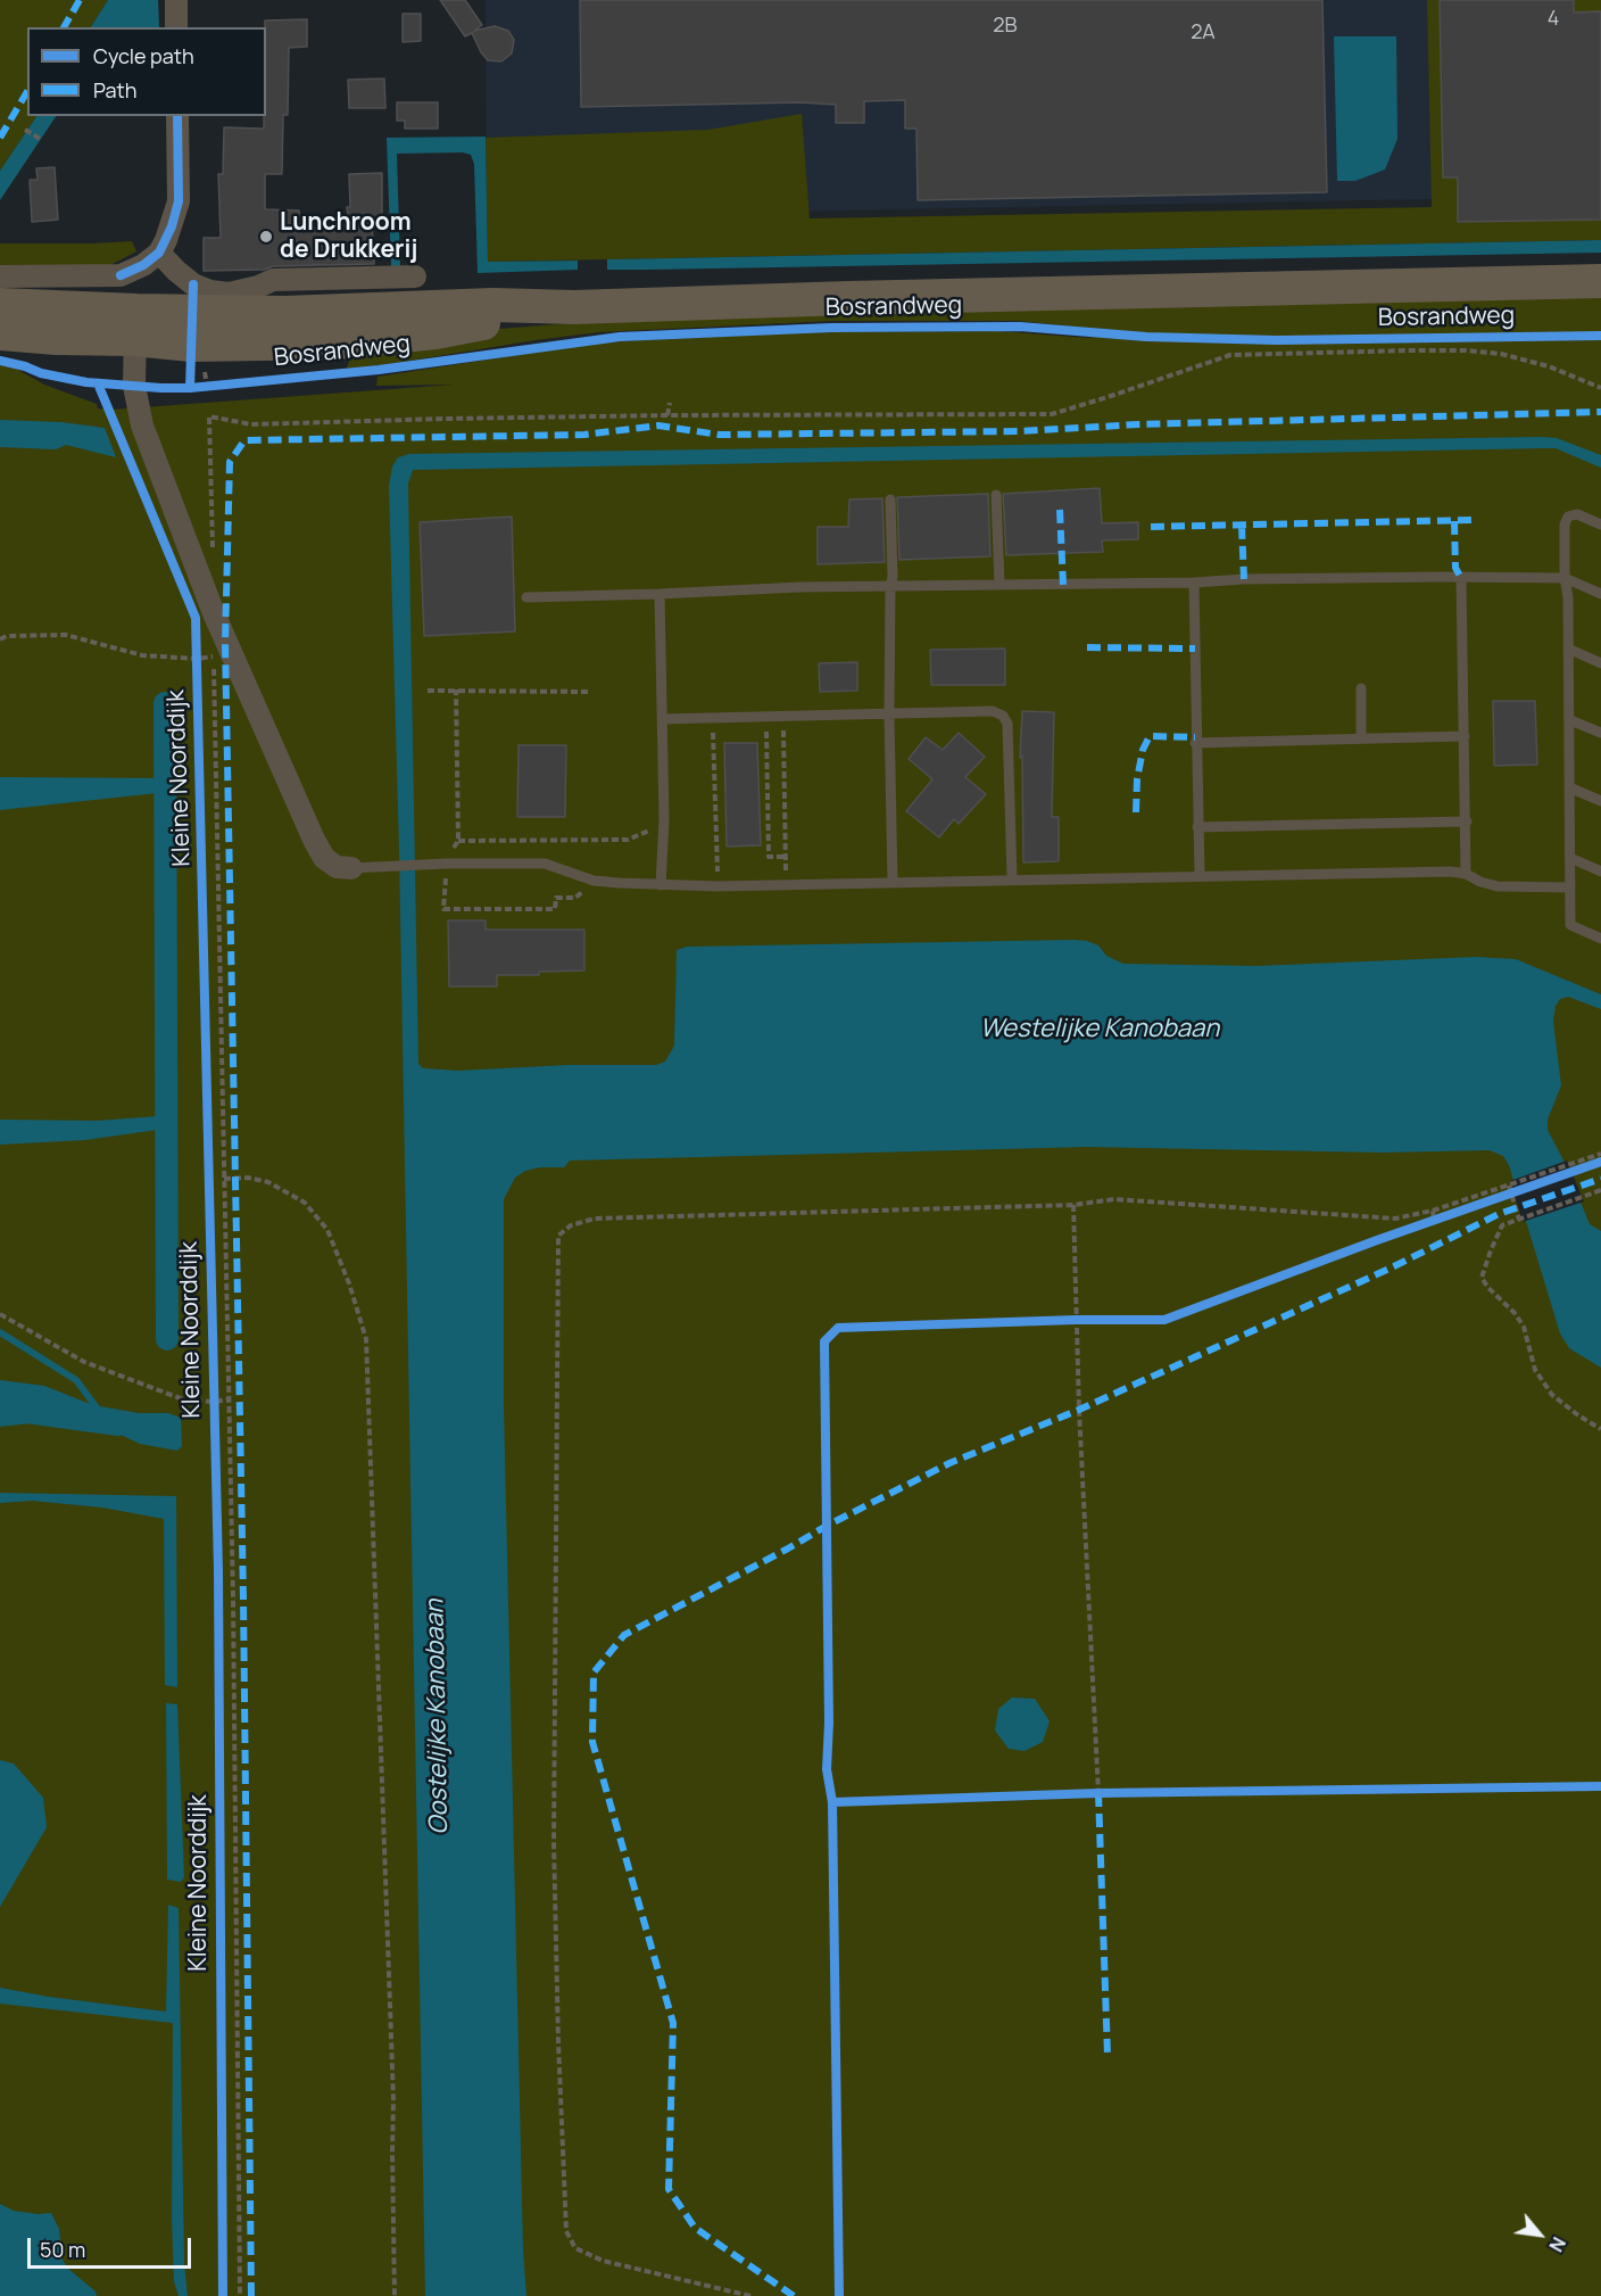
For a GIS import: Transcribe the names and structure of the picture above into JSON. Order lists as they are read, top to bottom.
{
  "streets": {
    "main road": ["Bosrandweg"],
    "cycle path": ["Kleine Noorddijk"]
  },
  "water": ["Westelijke Kanobaan", "Oostelijke Kanobaan"],
  "places": ["Lunchroom de Drukkerij"],
  "house_numbers": ["4", "2B", "2A"],
  "legend": ["Cycle path", "Path"],
  "scale_bar": "50 m",
  "north": "bottom right"
}
